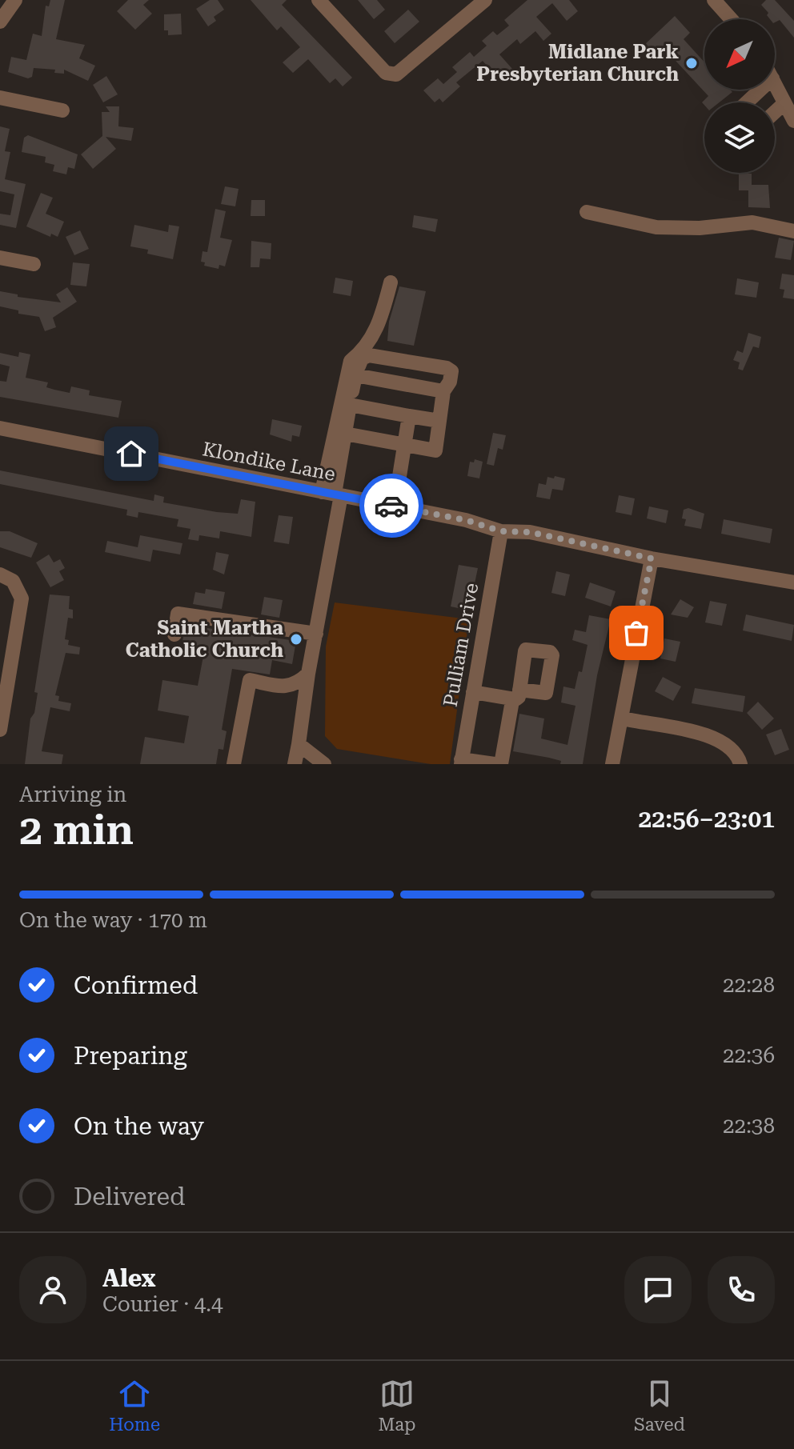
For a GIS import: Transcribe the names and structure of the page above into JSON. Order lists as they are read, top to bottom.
{
  "streets": {
    "street": ["Klondike Lane", "Pulliam Drive"]
  },
  "crossings": [
    ["Klondike Lane", "Pulliam Drive"]
  ],
  "places": ["Midlane Park Presbyterian Church", "Saint Martha Catholic Church"],
  "north": "bottom left",
  "page": {
    "heading": ["2 min", "Arriving in", "22:56–23:01"],
    "panel": ["Alex", "Courier · 4.4"],
    "bar": "On the way · 170 m",
    "list": [
      ["Confirmed", "22:28"],
      ["Preparing", "22:36"],
      ["On the way", "22:38"],
      "Delivered"
    ],
    "tabs": ["Home", "Map", "Saved"]
  }
}
